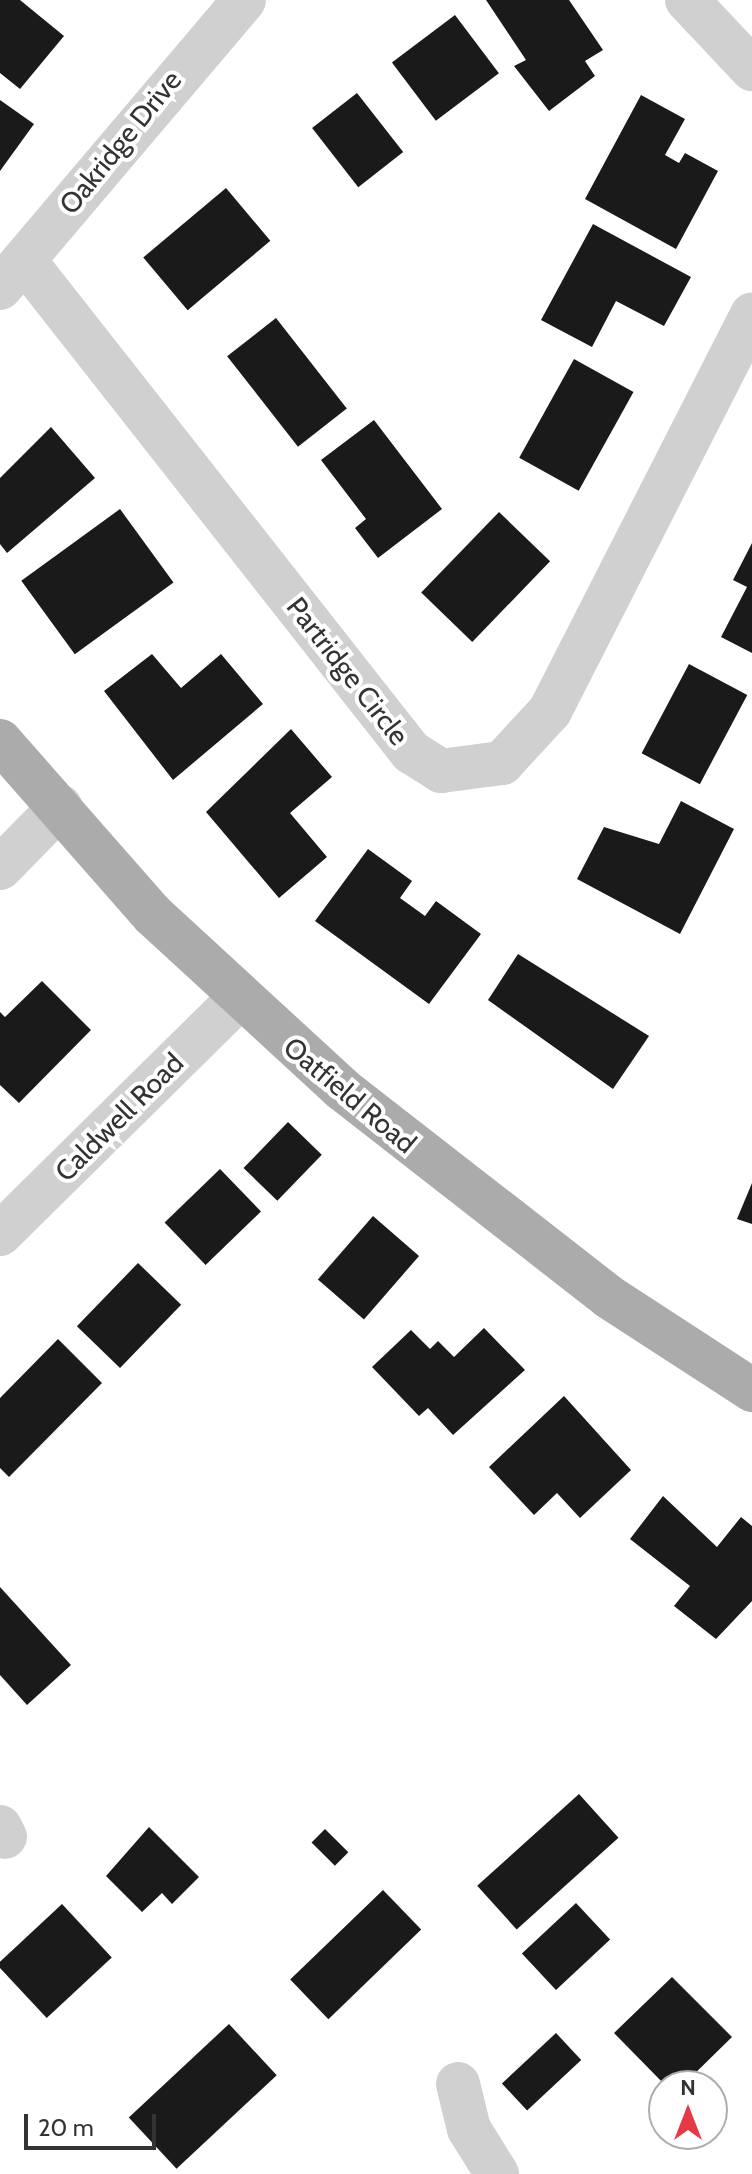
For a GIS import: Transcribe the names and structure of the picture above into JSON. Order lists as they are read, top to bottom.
{
  "streets": {
    "main road": ["Oatfield Road"],
    "street": ["Oakridge Drive", "Partridge Circle", "Caldwell Road"]
  },
  "crossings": [
    ["Oakridge Drive", "Partridge Circle"],
    ["Oatfield Road", "Caldwell Road"]
  ],
  "scale_bar": "20 m",
  "north": "top"
}
